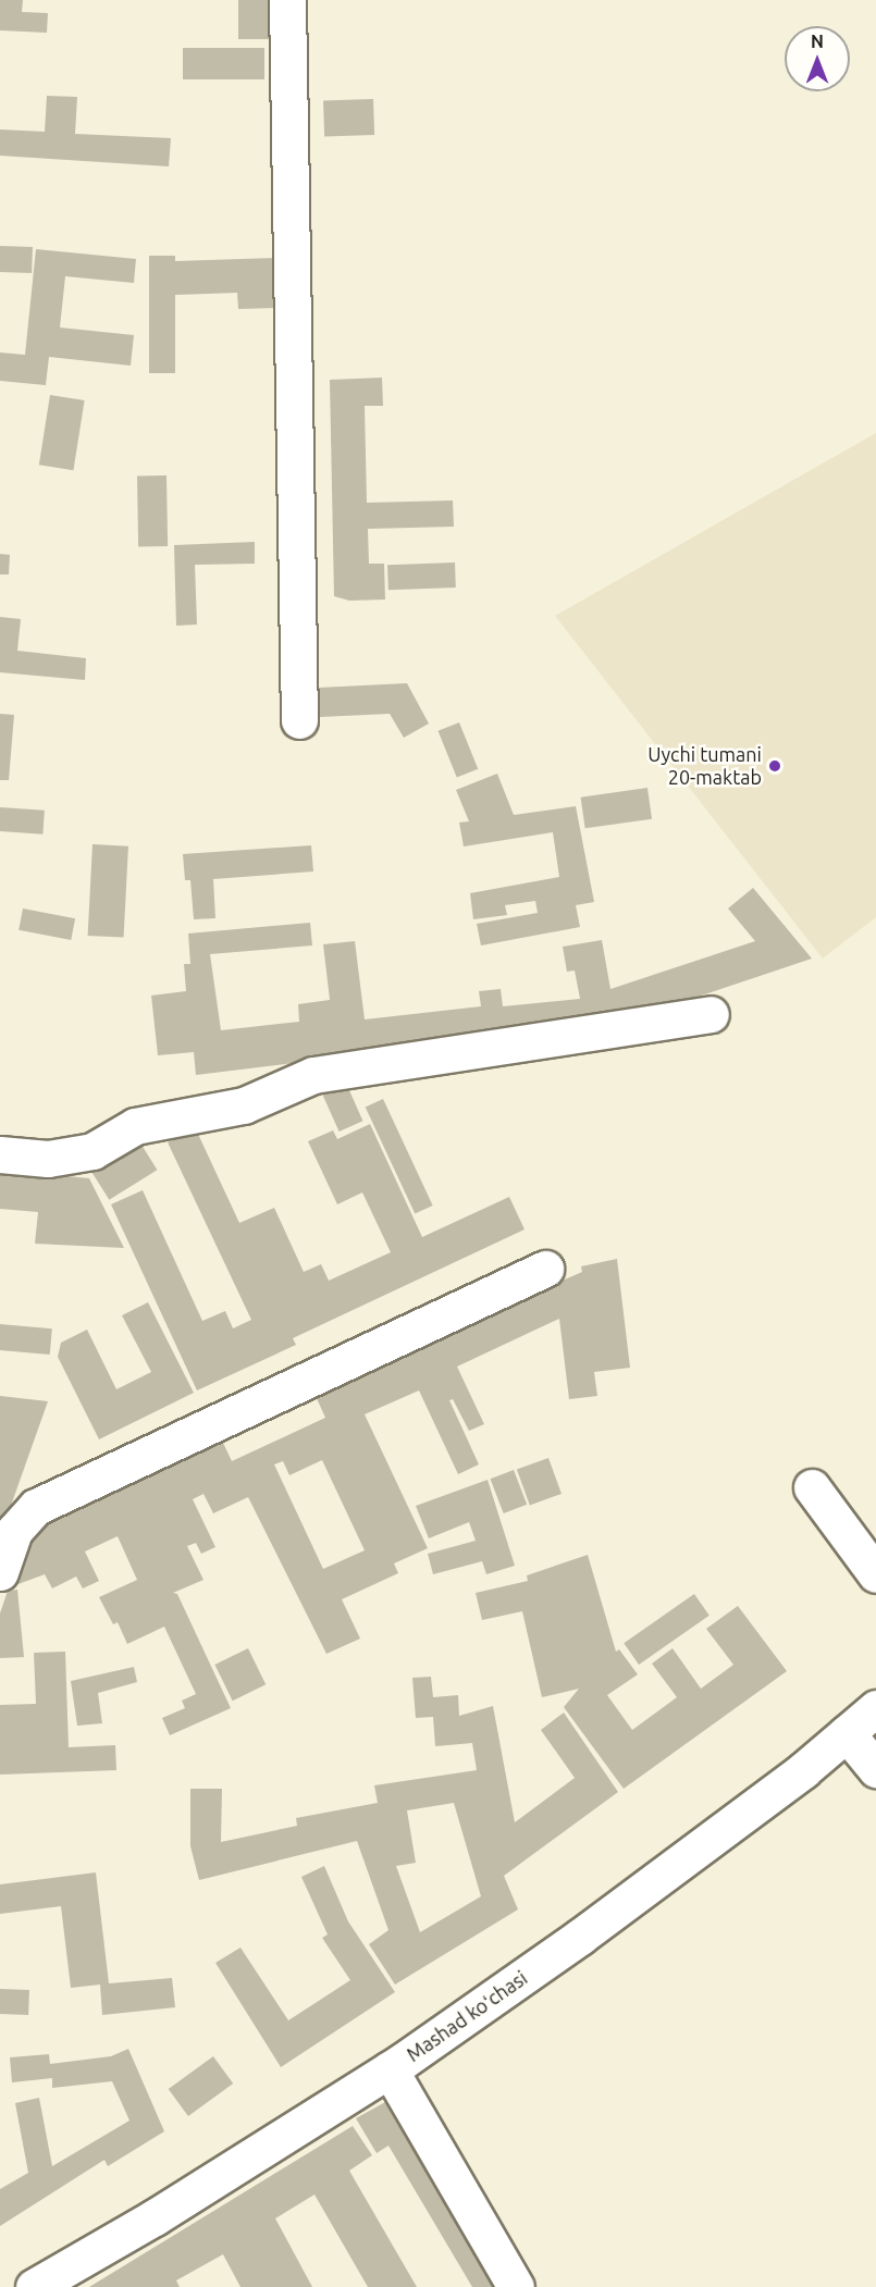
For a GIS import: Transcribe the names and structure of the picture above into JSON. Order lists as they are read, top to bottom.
{
  "streets": {
    "street": ["Mashad koʻchasi"]
  },
  "places": ["Uychi tumani 20-maktab"],
  "north": "top"
}
